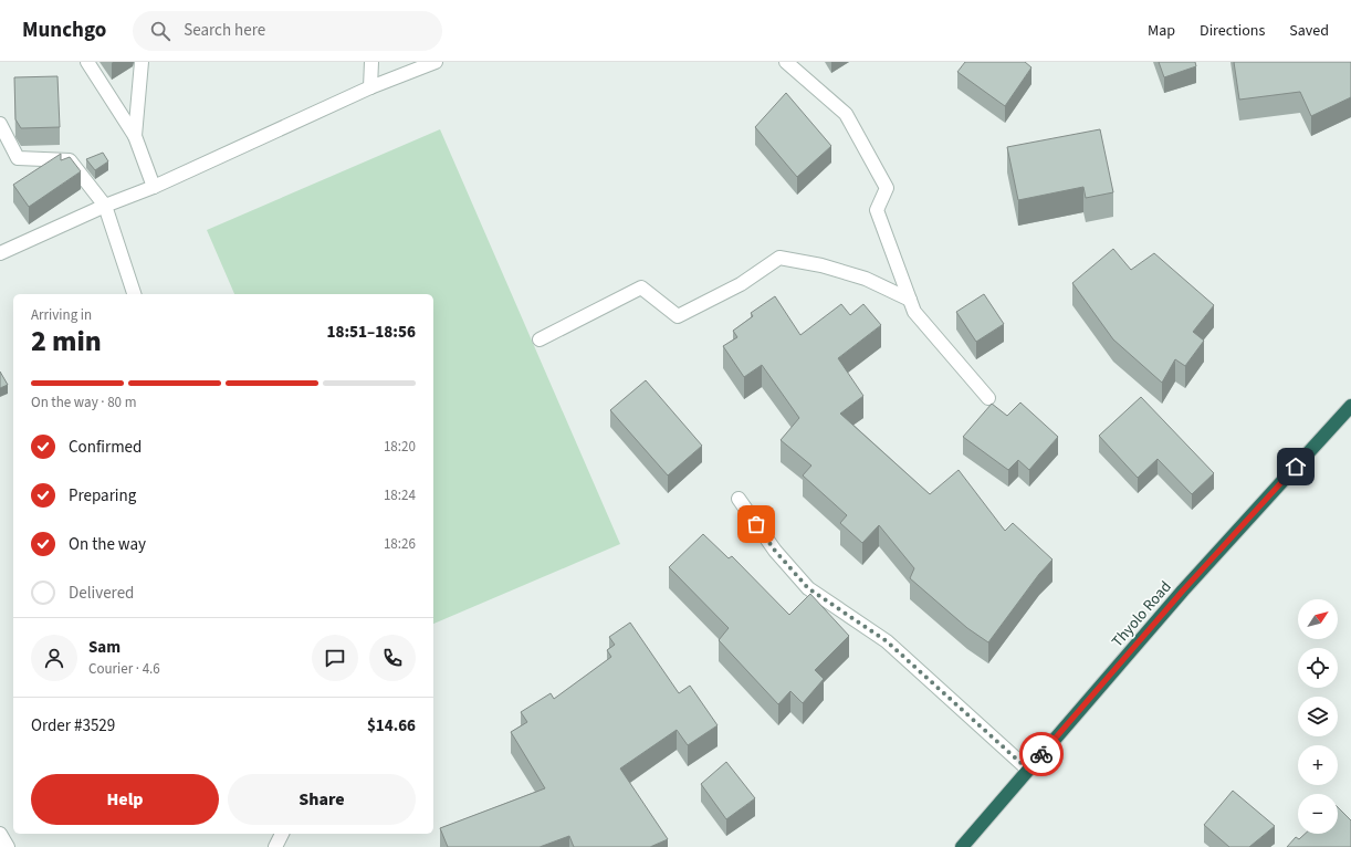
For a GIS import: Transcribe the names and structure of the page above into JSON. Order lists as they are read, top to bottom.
{
  "streets": {
    "highway": ["Thyolo Road"]
  },
  "north": "top right",
  "page": {
    "header": "Munchgo",
    "search": "Search here",
    "nav": ["Map", "Directions", "Saved"],
    "heading": ["2 min", "Arriving in", "18:51–18:56"],
    "panel": [
      "Sam",
      "Courier · 4.6",
      "Order #3529",
      "$14.66"
    ],
    "bar": "On the way · 80 m",
    "list": [
      ["Confirmed", "18:20"],
      ["Preparing", "18:24"],
      ["On the way", "18:26"],
      "Delivered"
    ],
    "map_buttons": ["+", "−"],
    "buttons": ["Help", "Share"]
  }
}
